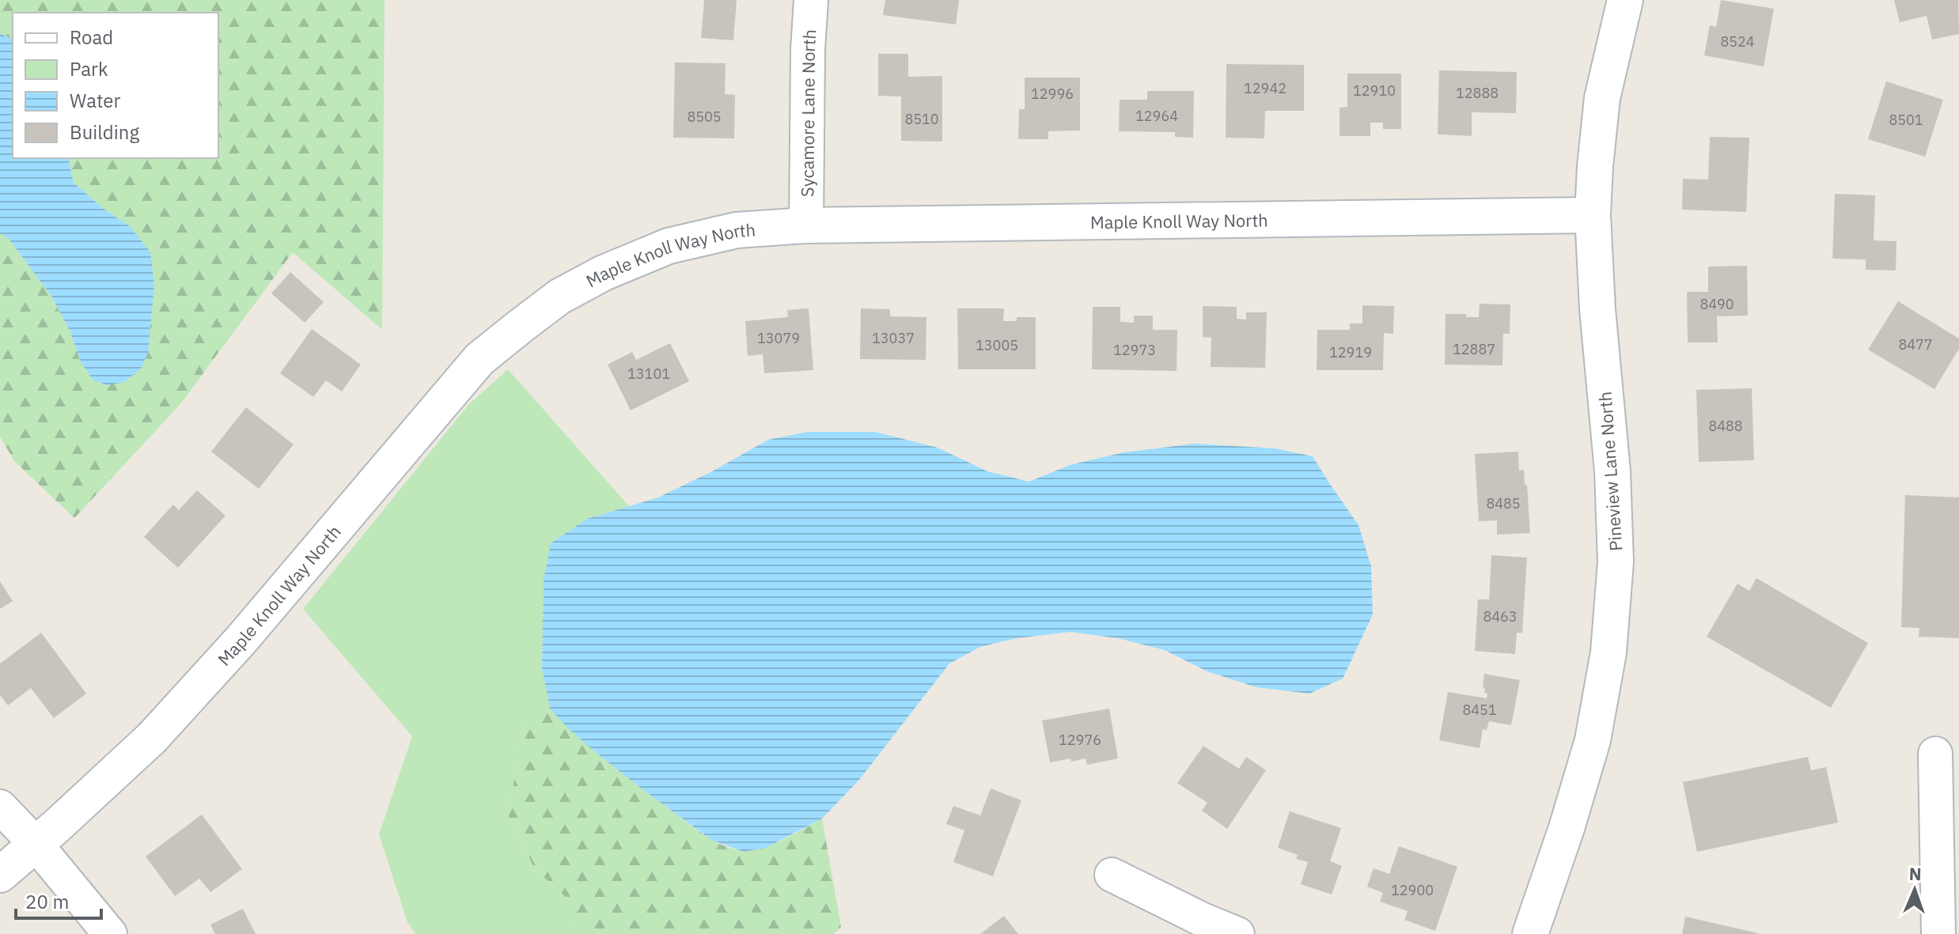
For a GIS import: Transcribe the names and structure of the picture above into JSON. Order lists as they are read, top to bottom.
{
  "streets": {
    "street": ["Sycamore Lane North", "Maple Knoll Way North", "Pineview Lane North"]
  },
  "crossings": [
    ["Sycamore Lane North", "Maple Knoll Way North"],
    ["Maple Knoll Way North", "Pineview Lane North"]
  ],
  "house_numbers": [
    "8524",
    "12942",
    "12910",
    "12888",
    "12996",
    "12964",
    "8505",
    "8510",
    "8501",
    "8490",
    "13079",
    "13037",
    "8477",
    "13005",
    "12887",
    "12973",
    "12919",
    "13101",
    "8488",
    "8485",
    "8463",
    "8451",
    "12976",
    "12900"
  ],
  "legend": [
    "Road",
    "Park",
    "Water",
    "Building"
  ],
  "scale_bar": "20 m",
  "north": "top"
}
